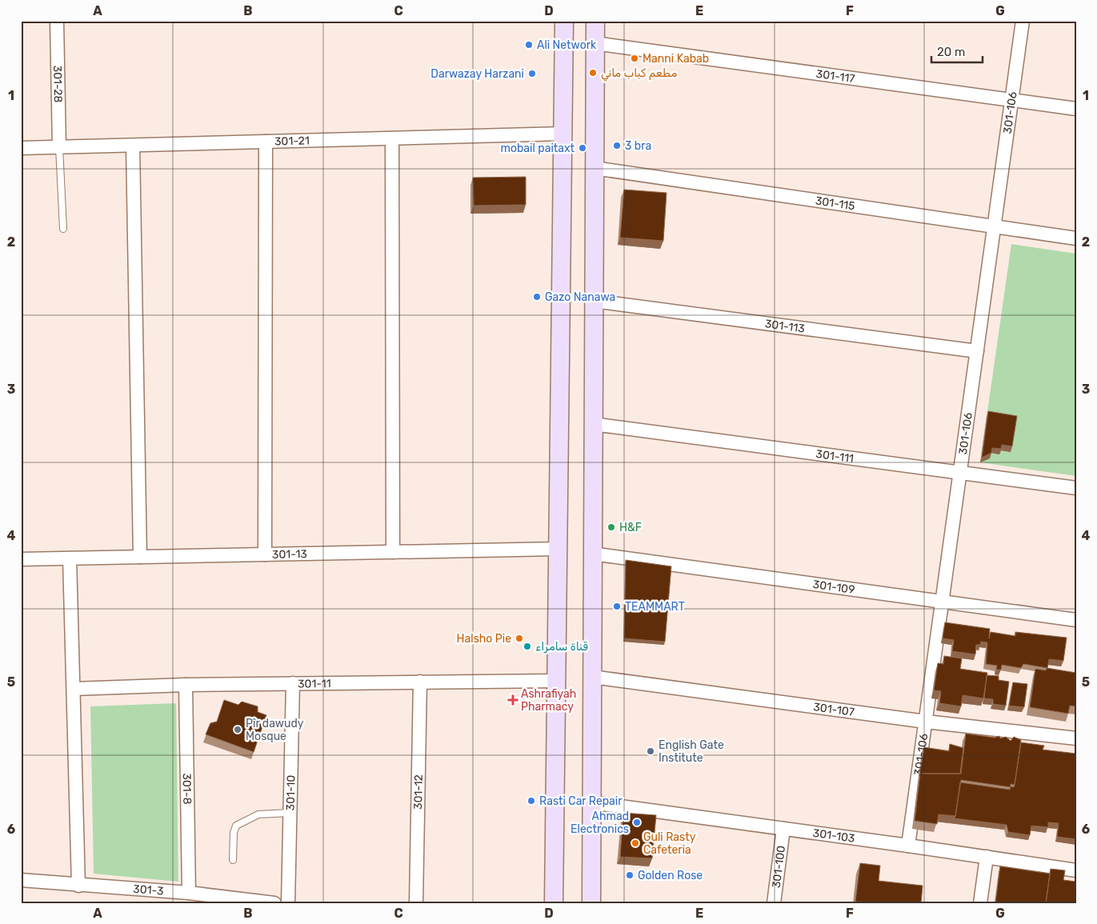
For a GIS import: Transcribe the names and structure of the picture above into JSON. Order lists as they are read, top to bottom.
{
  "streets": {
    "street": [
      "301-117",
      "301-28",
      "301-106",
      "301-21",
      "301-115",
      "301-113",
      "301-111",
      "301-13",
      "301-109",
      "301-11",
      "301-107",
      "301-8",
      "301-10",
      "301-12",
      "301-103",
      "301-100",
      "301-3"
    ]
  },
  "crossings": [
    ["301-117", "301-106"],
    ["301-28", "301-21"],
    ["301-106", "301-115"],
    ["301-106", "301-113"],
    ["301-106", "301-111"],
    ["301-106", "301-109"],
    ["301-106", "301-107"],
    ["301-106", "301-103"],
    ["301-11", "301-8"],
    ["301-11", "301-10"],
    ["301-11", "301-12"],
    ["301-8", "301-3"],
    ["301-103", "301-100"]
  ],
  "places": {
    "other": [
      "Ali Network",
      "Manni Kabab",
      "مطعم كباب ماني",
      "Darwazay Harzani",
      "3 bra",
      "mobail paitaxt",
      "Gazo Nanawa",
      "H&F",
      "TEAMMART",
      "Halsho Pie",
      "قناة سامراء",
      "Pîr dawudy Mosque",
      "English Gate Institute",
      "Rasti Car Repair",
      "Ahmad Electronics",
      "Guli Rasty Cafeteria",
      "Golden Rose"
    ],
    "health": ["Ashrafiyah Pharmacy"]
  },
  "scale_bar": "20 m",
  "grid": {
    "columns": [
      "A",
      "B",
      "C",
      "D",
      "E",
      "F",
      "G"
    ],
    "rows": [
      "1",
      "2",
      "3",
      "4",
      "5",
      "6"
    ]
  }
}
